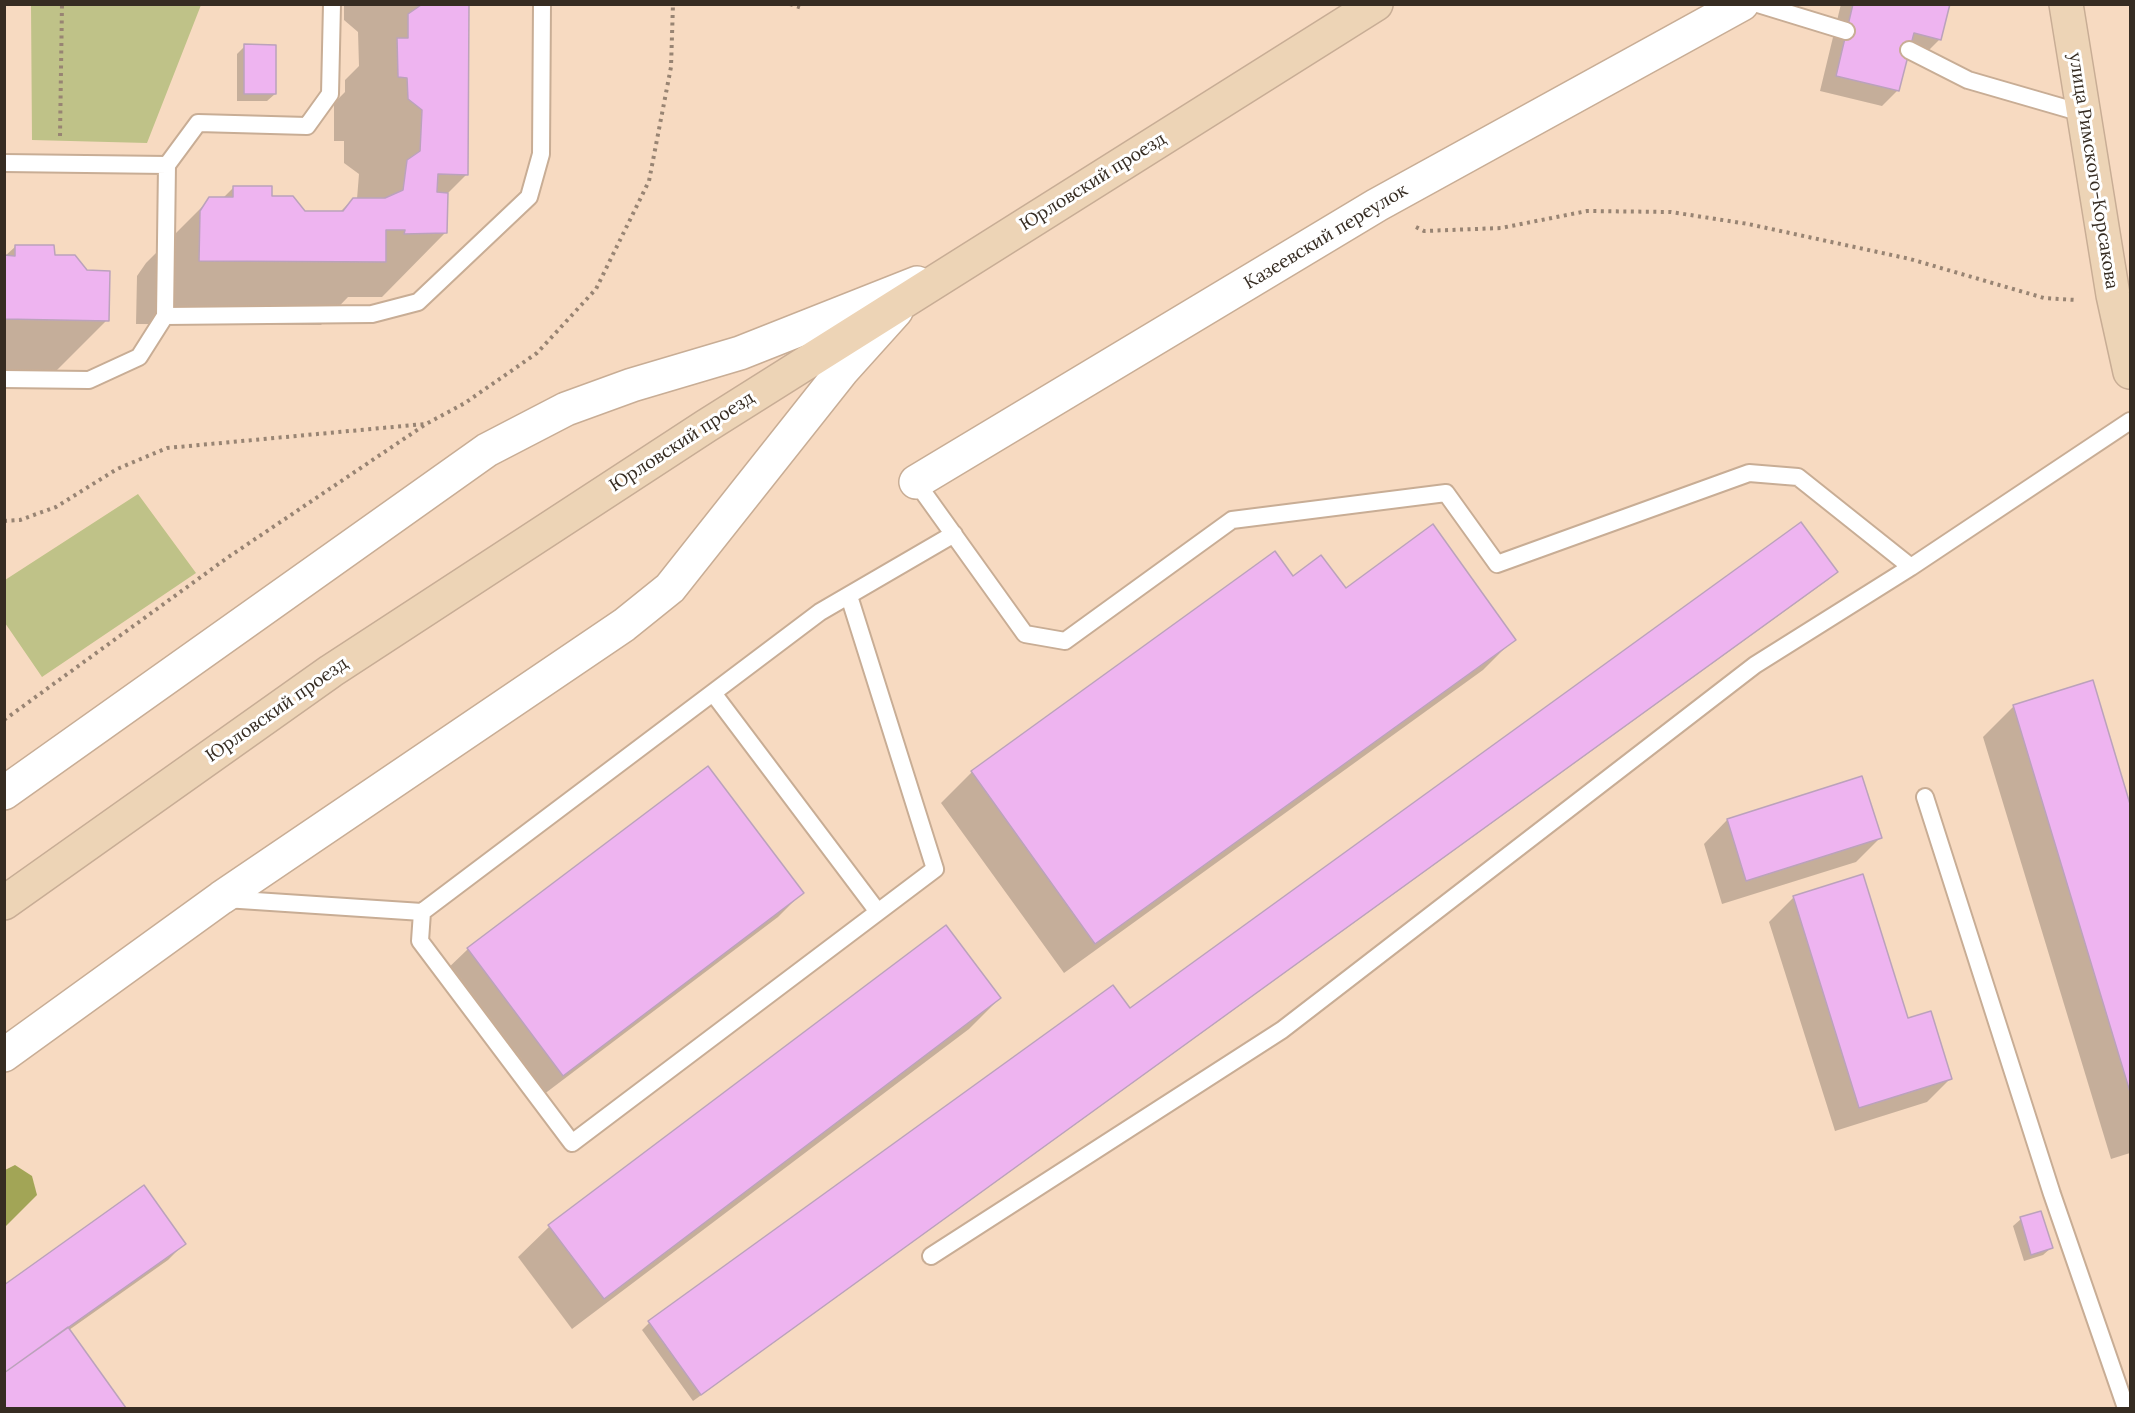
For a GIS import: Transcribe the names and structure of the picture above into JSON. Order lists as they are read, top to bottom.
{
  "streets": {
    "main road": ["улица Римского-Корсакова", "Юрловский проезд"],
    "street": ["Казеевский переулок"]
  }
}
